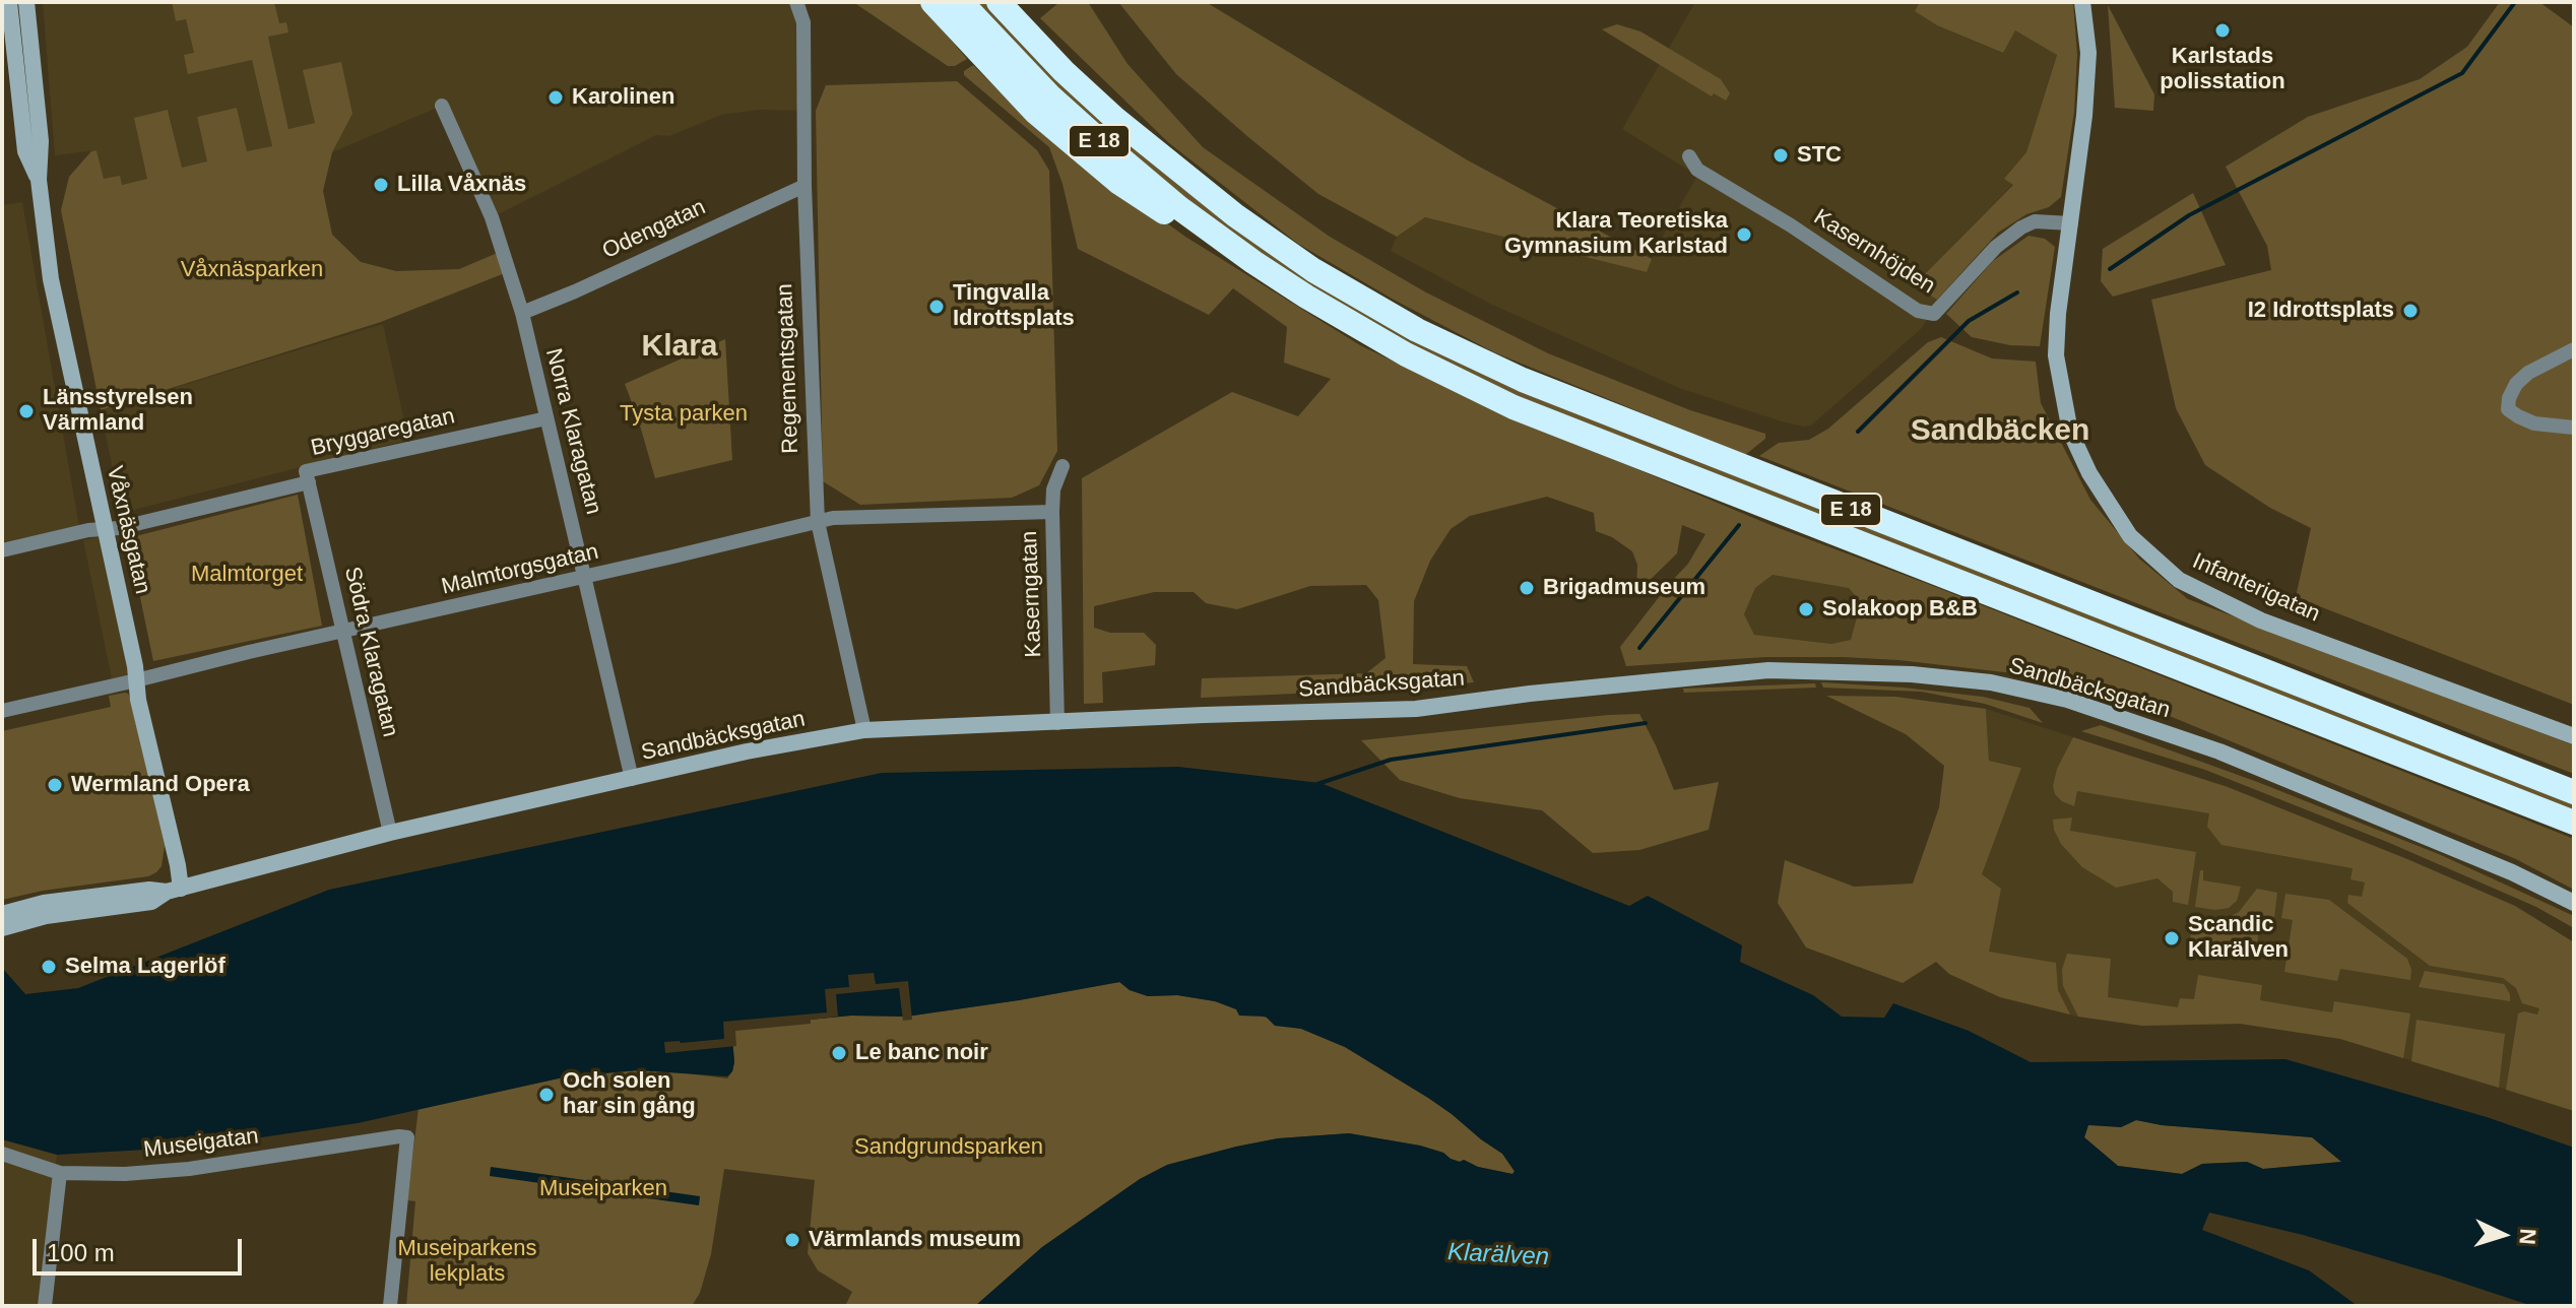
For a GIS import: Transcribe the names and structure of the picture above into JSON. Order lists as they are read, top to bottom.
{
  "streets": {
    "highway": ["E 18"],
    "street": [
      "Odengatan",
      "Kasernhöjden",
      "Regementsgatan",
      "Norra Klaragatan",
      "Bryggaregatan",
      "Våxnäsgatan",
      "Malmtorgsgatan",
      "Infanterigatan",
      "Kaserngatan",
      "Södra Klaragatan",
      "Sandbäcksgatan",
      "Museigatan"
    ]
  },
  "crossings": [
    ["Odengatan", "Regementsgatan"],
    ["Odengatan", "Norra Klaragatan"],
    ["Kasernhöjden", "Infanterigatan"],
    ["Regementsgatan", "Malmtorgsgatan"],
    ["Regementsgatan", "Sandbäcksgatan"],
    ["Norra Klaragatan", "Bryggaregatan"],
    ["Norra Klaragatan", "Malmtorgsgatan"],
    ["Norra Klaragatan", "Sandbäcksgatan"],
    ["Bryggaregatan", "Våxnäsgatan"],
    ["Bryggaregatan", "Södra Klaragatan"],
    ["Våxnäsgatan", "Malmtorgsgatan"],
    ["Våxnäsgatan", "Sandbäcksgatan"],
    ["Malmtorgsgatan", "Kaserngatan"],
    ["Malmtorgsgatan", "Södra Klaragatan"],
    ["Kaserngatan", "Sandbäcksgatan"],
    ["Södra Klaragatan", "Sandbäcksgatan"]
  ],
  "districts": ["Klara", "Sandbäcken"],
  "water": ["Klarälven"],
  "parks": [
    "Våxnäsparken",
    "Tysta parken",
    "Malmtorget",
    "Sandgrundsparken",
    "Museiparken",
    "Museiparkens lekplats"
  ],
  "places": [
    "Karlstads polisstation",
    "Karolinen",
    "STC",
    "Lilla Våxnäs",
    "Klara Teoretiska Gymnasium Karlstad",
    "Tingvalla Idrottsplats",
    "I2 Idrottsplats",
    "Länsstyrelsen Värmland",
    "Brigadmuseum",
    "Solakoop B&B",
    "Wermland Opera",
    "Scandic Klarälven",
    "Selma Lagerlöf",
    "Le banc noir",
    "Och solen har sin gång",
    "Värmlands museum"
  ],
  "scale_bar": "100 m",
  "north": "right"
}
